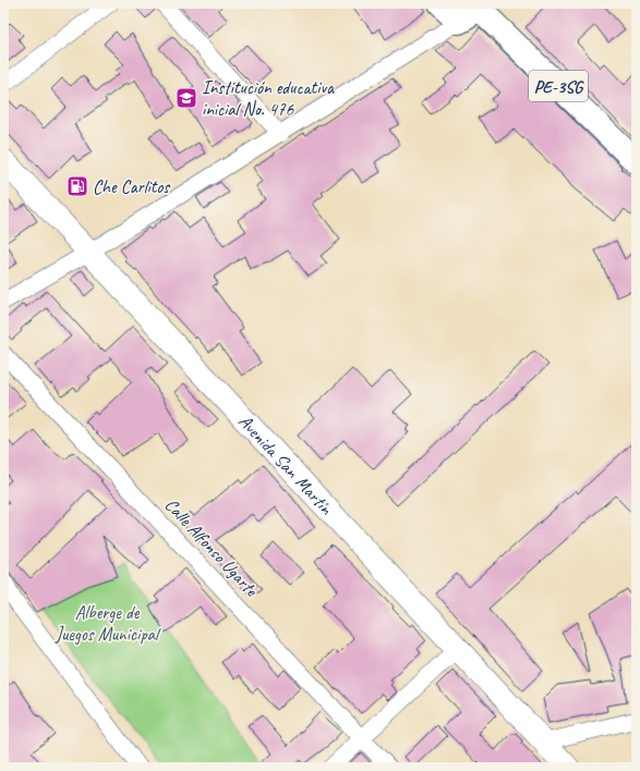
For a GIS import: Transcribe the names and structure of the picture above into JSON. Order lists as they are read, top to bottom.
{
  "streets": {
    "main road": ["PE-3SG", "Avenida San Martín"],
    "street": ["Calle Alfonso Ugarte"]
  },
  "parks": ["Alberge de Juegos Municipal"],
  "places": {
    "school or university": ["Institución educativa inicial No. 476"],
    "fuel station": ["Che Carlitos"]
  }
}
